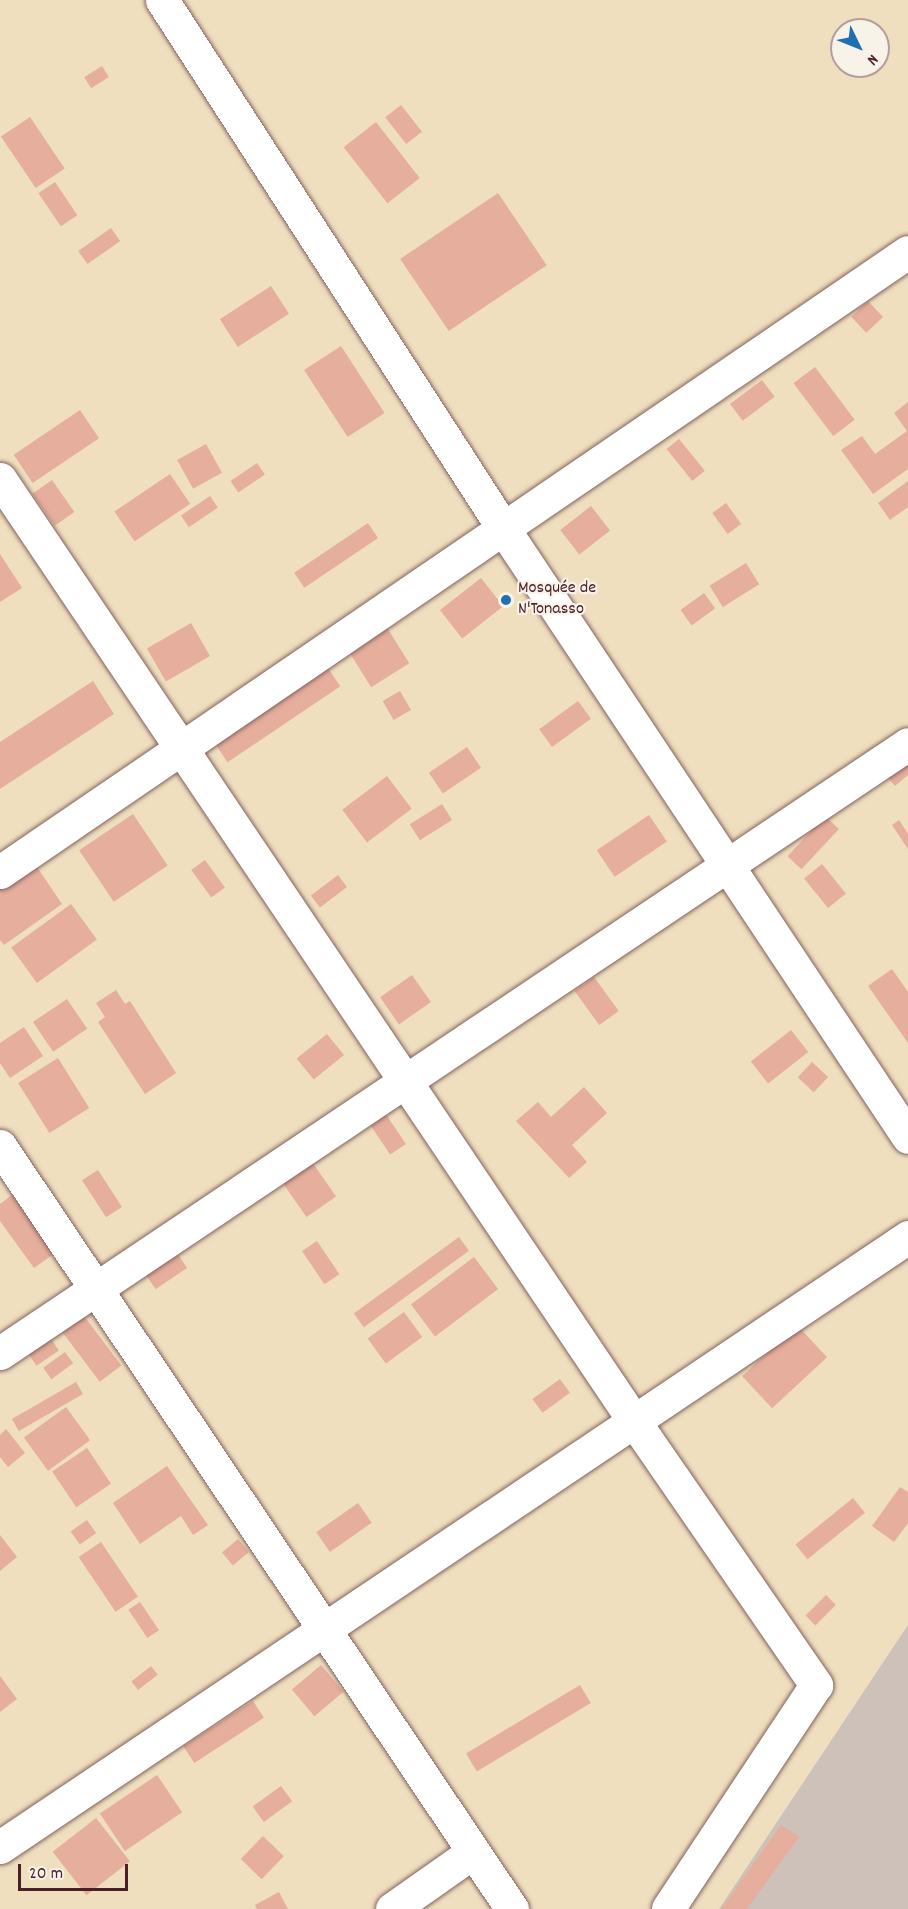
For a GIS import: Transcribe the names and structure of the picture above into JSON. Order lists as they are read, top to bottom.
{
  "places": ["Mosquée de N'Tonasso"],
  "scale_bar": "20 m",
  "north": "bottom right"
}
